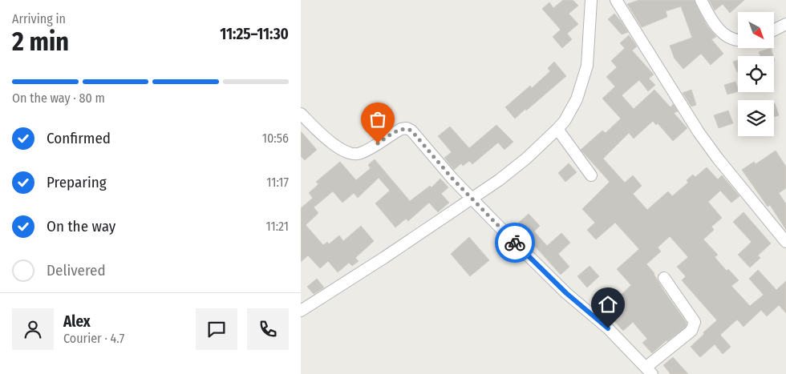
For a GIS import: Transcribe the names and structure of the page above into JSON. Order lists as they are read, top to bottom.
{
  "north": "bottom right",
  "page": {
    "heading": ["2 min", "Arriving in", "11:25–11:30"],
    "panel": ["Alex", "Courier · 4.7"],
    "bar": "On the way · 80 m",
    "list": [
      ["Confirmed", "10:56"],
      ["Preparing", "11:17"],
      ["On the way", "11:21"],
      "Delivered"
    ]
  }
}
